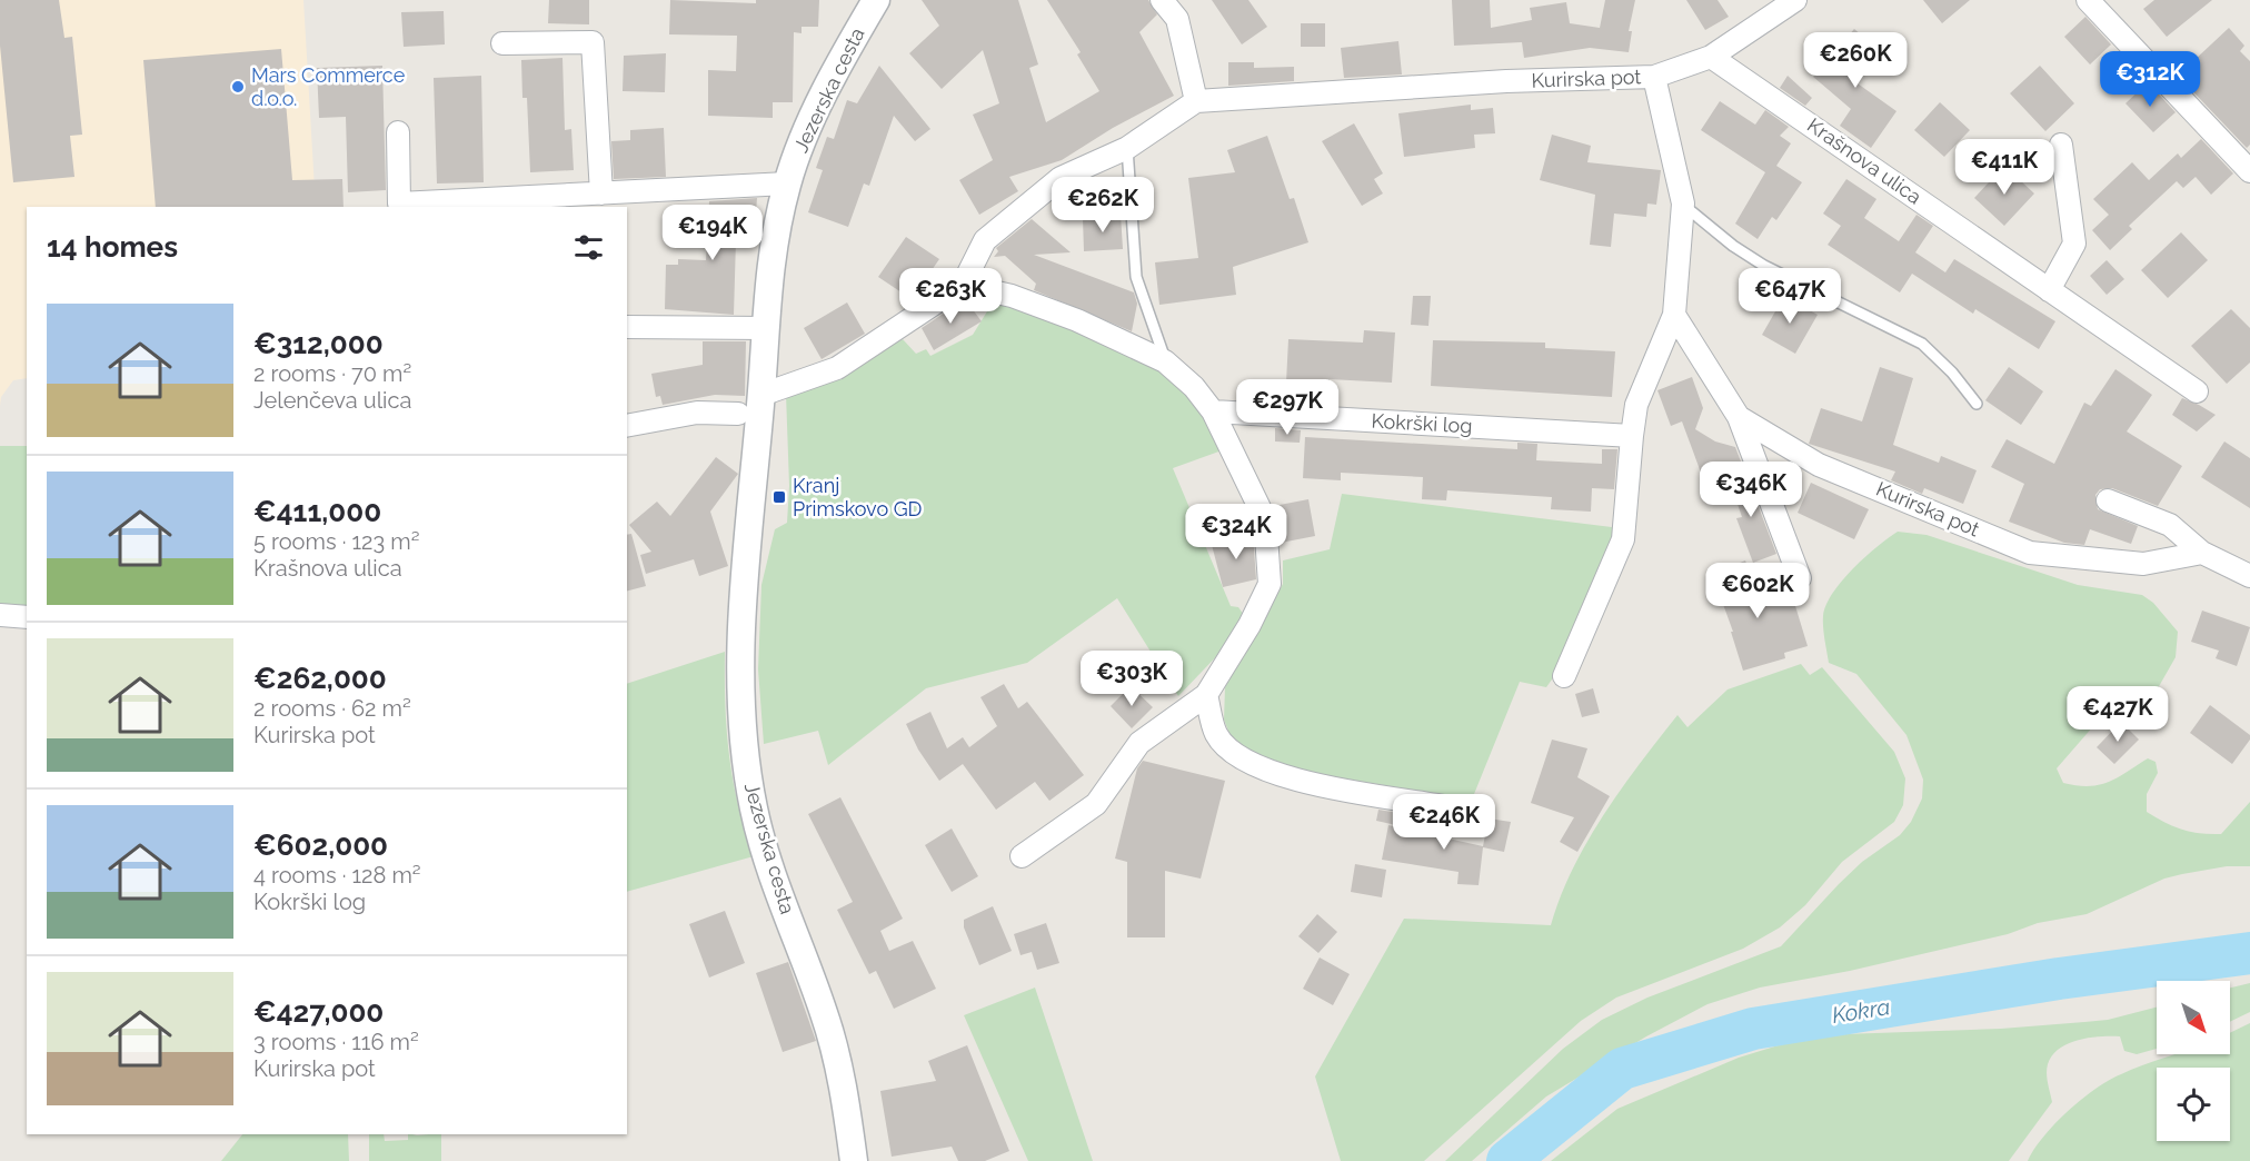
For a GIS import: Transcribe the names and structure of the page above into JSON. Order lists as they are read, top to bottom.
{
  "streets": {
    "street": [
      "Kurirska pot",
      "Jezerska cesta",
      "Krašnova ulica",
      "Kokrški log"
    ]
  },
  "water": ["Kokra"],
  "places": {
    "other": ["Mars Commerce d.o.o."],
    "transit": ["Kranj Primskovo GD"]
  },
  "north": "bottom right",
  "page": {
    "price": [
      "€260K",
      "€312K",
      "€411K",
      "€262K",
      "€194K",
      "€263K",
      "€647K",
      "€297K",
      "€346K",
      "€324K",
      "€602K",
      "€303K",
      "€427K",
      "€246K"
    ],
    "heading": "14 homes",
    "list": [
      {
        "name": "€312,000",
        "note": "2 rooms · 70 m² · Jelenčeva ulica"
      },
      {
        "name": "€411,000",
        "note": "5 rooms · 123 m² · Krašnova ulica"
      },
      {
        "name": "€262,000",
        "note": "2 rooms · 62 m² · Kurirska pot"
      },
      {
        "name": "€602,000",
        "note": "4 rooms · 128 m² · Kokrški log"
      },
      {
        "name": "€427,000",
        "note": "3 rooms · 116 m² · Kurirska pot"
      }
    ]
  }
}
